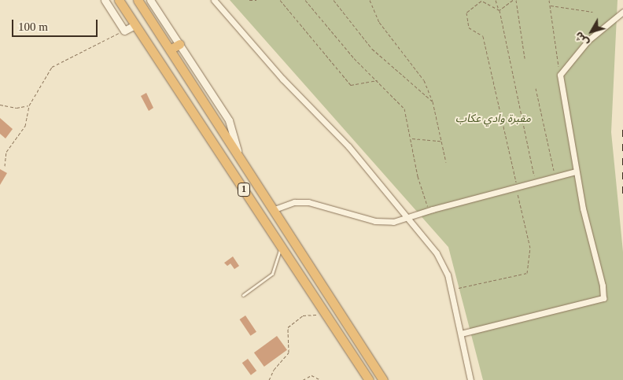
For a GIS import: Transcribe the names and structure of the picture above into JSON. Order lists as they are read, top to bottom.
{
  "streets": {
    "highway": ["1"]
  },
  "parks": ["مقبرة وادي عكاب"],
  "scale_bar": "100 m",
  "north": "bottom left"
}
